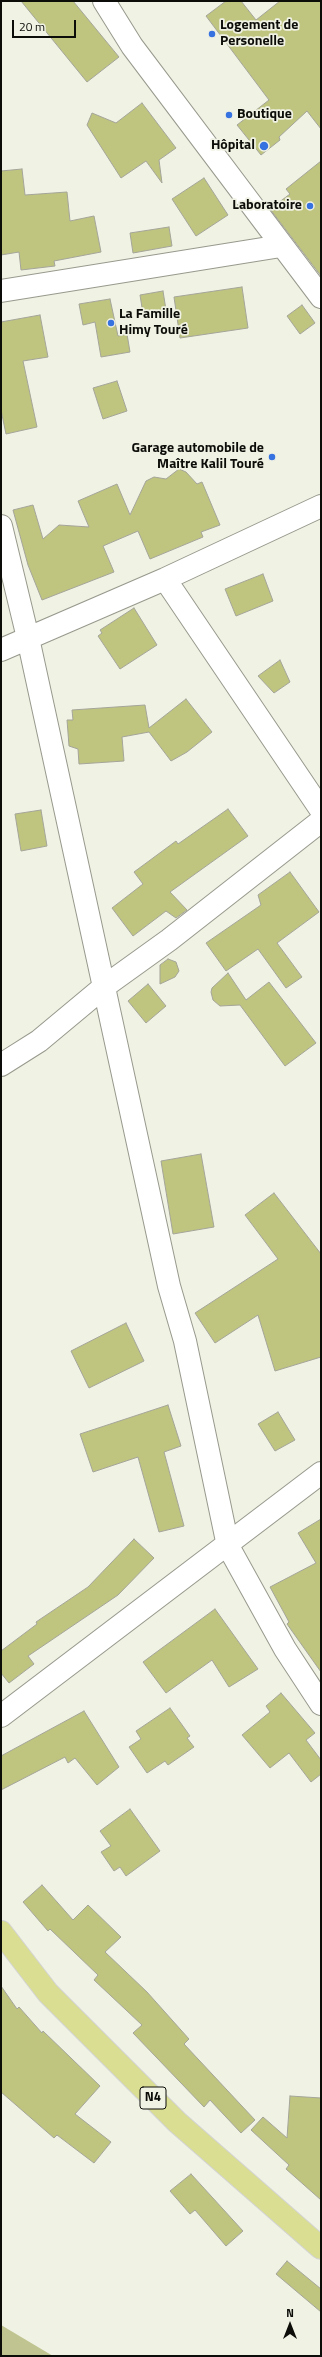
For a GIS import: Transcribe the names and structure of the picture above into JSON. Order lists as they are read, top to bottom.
{
  "streets": {
    "highway": ["N4"]
  },
  "places": [
    "Logement de Personelle",
    "Boutique",
    "Hôpital",
    "Laboratoire",
    "La Famille Himy Touré",
    "Garage automobile de Maître Kalil Touré"
  ],
  "scale_bar": "20 m",
  "north": "top"
}
